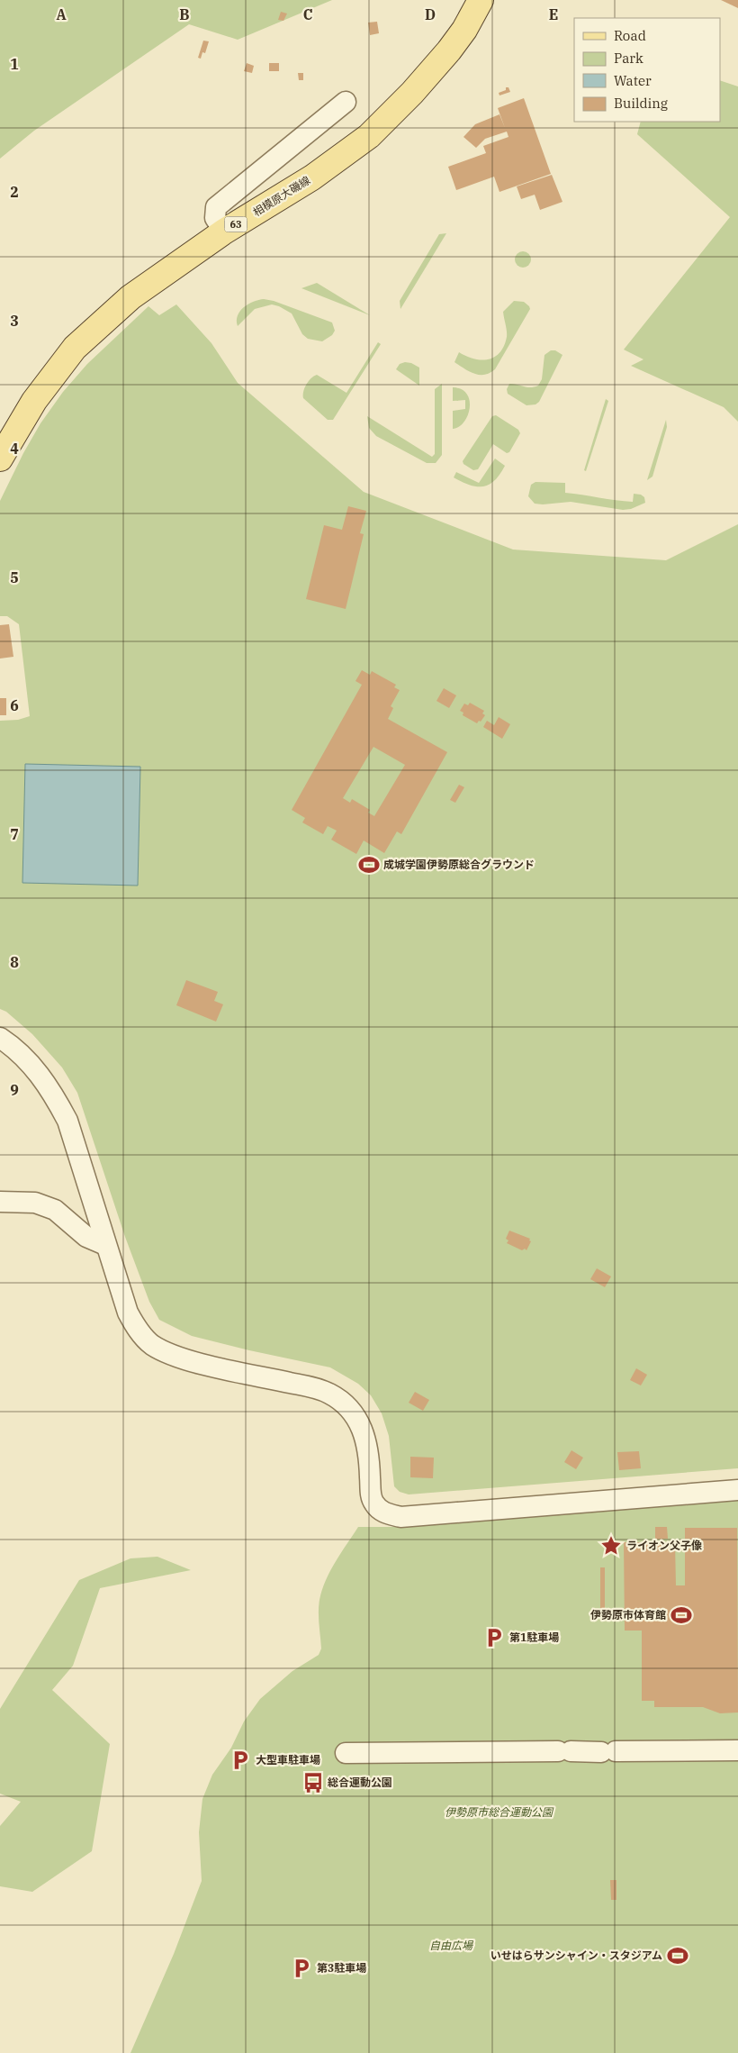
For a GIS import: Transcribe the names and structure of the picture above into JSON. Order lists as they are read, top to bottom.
{
  "streets": {
    "main road": ["相模原大磯線", "63"]
  },
  "parks": ["伊勢原市総合運動公園", "自由広場"],
  "places": {
    "sports": ["成城学園伊勢原総合グラウンド", "伊勢原市体育館", "いせはらサンシャイン・スタジアム"],
    "place": ["ライオン父子像"],
    "parking": ["第1駐車場", "大型車駐車場", "第3駐車場"],
    "bus stop": ["総合運動公園"]
  },
  "legend": [
    "Road",
    "Park",
    "Water",
    "Building"
  ],
  "grid": {
    "columns": [
      "A",
      "B",
      "C",
      "D",
      "E"
    ],
    "rows": [
      "1",
      "2",
      "3",
      "4",
      "5",
      "6",
      "7",
      "8",
      "9"
    ]
  }
}
